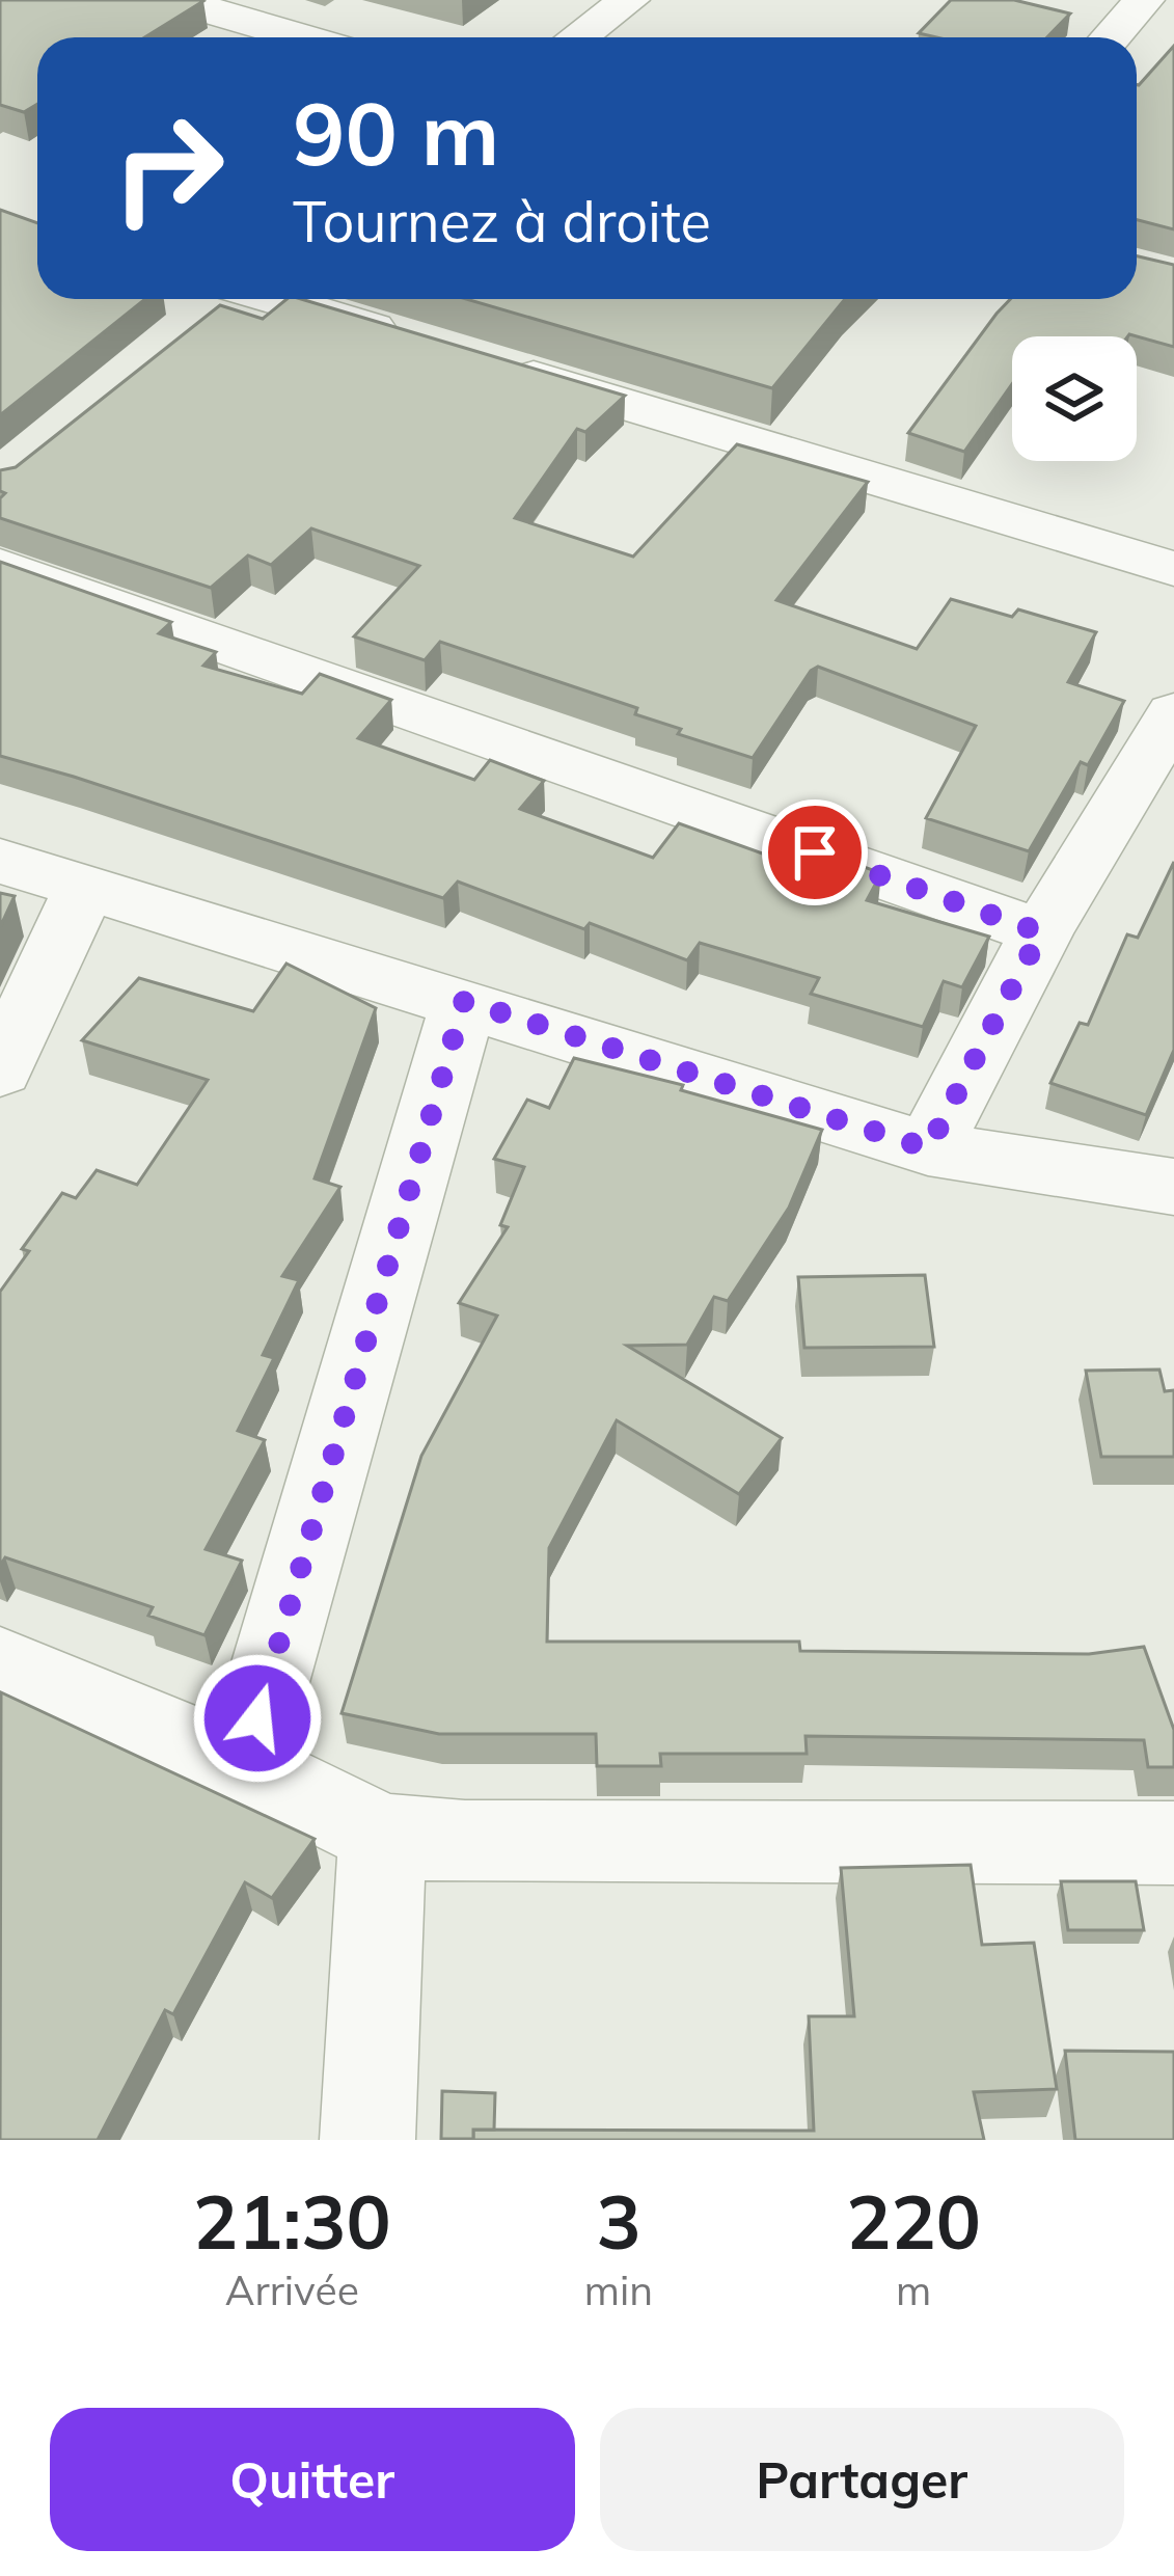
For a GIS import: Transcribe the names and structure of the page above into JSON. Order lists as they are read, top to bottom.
{
  "page": {
    "turn": ["90 m", "Tournez à droite"],
    "eta": [
      "21:30",
      "Arrivée",
      "3",
      "min",
      "220",
      "m"
    ],
    "buttons": ["Quitter", "Partager"]
  }
}
